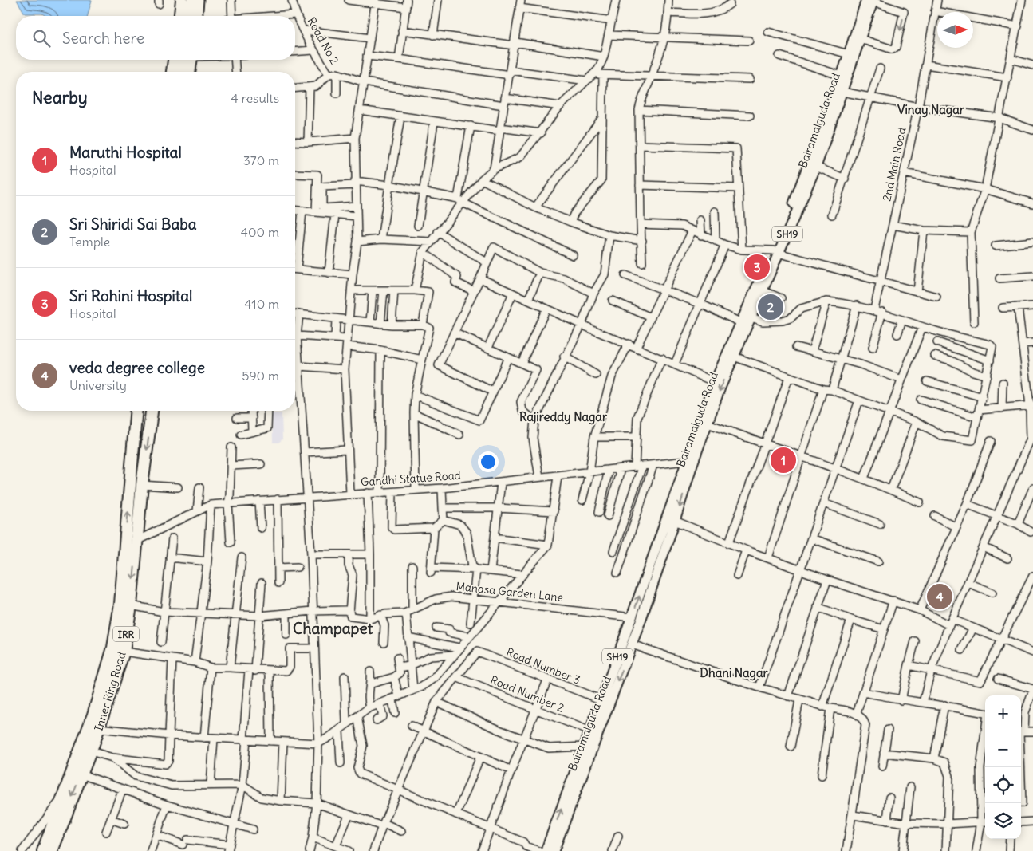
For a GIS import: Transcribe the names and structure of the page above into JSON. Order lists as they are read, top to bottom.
{
  "streets": {
    "highway": ["IRR", "Inner Ring Road"],
    "main road": ["Bairamalguda Road", "SH19"],
    "street": [
      "Road No 2",
      "2nd Main Road",
      "Gandhi Statue Road",
      "Manasa Garden Lane",
      "Road Number 3",
      "Road Number 2"
    ]
  },
  "crossings": [
    ["Bairamalguda Road", "Gandhi Statue Road"],
    ["Bairamalguda Road", "Manasa Garden Lane"],
    ["Bairamalguda Road", "Road Number 3"],
    ["Bairamalguda Road", "Road Number 2"],
    ["Gandhi Statue Road", "Inner Ring Road"],
    ["Manasa Garden Lane", "Inner Ring Road"],
    ["Road Number 3", "Road Number 2"]
  ],
  "districts": [
    "Vinay Nagar",
    "Rajireddy Nagar",
    "Champapet",
    "Dhani Nagar"
  ],
  "north": "right",
  "page": {
    "search": "Search here",
    "heading": ["Nearby", "4 results"],
    "list": [
      {
        "mark": "1",
        "name": "Maruthi Hospital",
        "note": "Hospital",
        "value": "370 m"
      },
      {
        "mark": "2",
        "name": "Sri Shiridi Sai Baba",
        "note": "Temple",
        "value": "400 m"
      },
      {
        "mark": "3",
        "name": "Sri Rohini Hospital",
        "note": "Hospital",
        "value": "410 m"
      },
      {
        "mark": "4",
        "name": "veda degree college",
        "note": "University",
        "value": "590 m"
      }
    ],
    "pins": [
      "3",
      "2",
      "1",
      "4"
    ],
    "map_buttons": ["+", "−"]
  }
}
